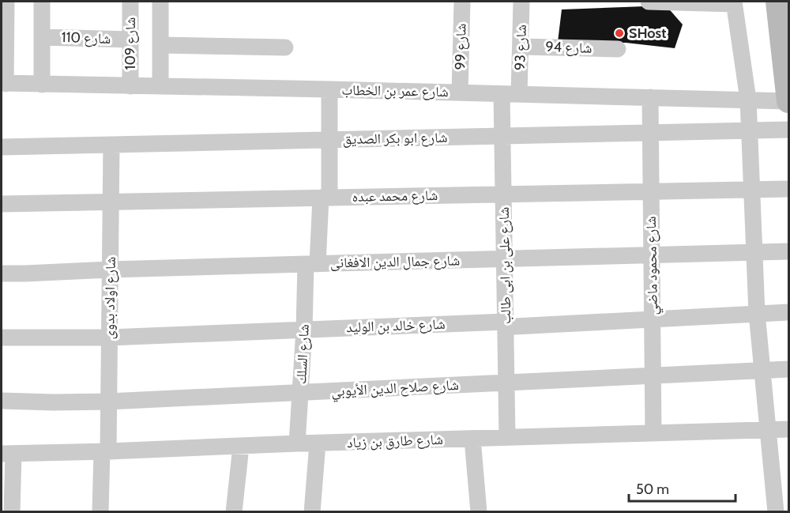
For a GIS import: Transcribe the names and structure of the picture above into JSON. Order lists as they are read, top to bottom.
{
  "streets": {
    "street": [
      "شارع 110",
      "شارع 109",
      "شارع 99",
      "شارع 93",
      "شارع 94",
      "شارع عمر بن الخطاب",
      "شارع ابو بكر الصديق",
      "شارع محمد عبده",
      "شارع جمال الدين الافغانى",
      "شارع على بن ابى طالب",
      "شارع محمود ماضي",
      "شارع اولاد بدوى",
      "شارع خالد بن الوليد",
      "شارع السلك",
      "شارع صلاح الدين الأيوبي",
      "شارع طارق بن زياد"
    ]
  },
  "crossings": [
    ["شارع 110", "شارع 109"],
    ["شارع 109", "شارع عمر بن الخطاب"],
    ["شارع 99", "شارع عمر بن الخطاب"],
    ["شارع 93", "شارع 94"],
    ["شارع 93", "شارع عمر بن الخطاب"],
    ["شارع عمر بن الخطاب", "شارع على بن ابى طالب"],
    ["شارع عمر بن الخطاب", "شارع محمود ماضي"],
    ["شارع عمر بن الخطاب", "شارع السلك"],
    ["شارع ابو بكر الصديق", "شارع على بن ابى طالب"],
    ["شارع ابو بكر الصديق", "شارع محمود ماضي"],
    ["شارع ابو بكر الصديق", "شارع اولاد بدوى"],
    ["شارع ابو بكر الصديق", "شارع السلك"],
    ["شارع محمد عبده", "شارع على بن ابى طالب"],
    ["شارع محمد عبده", "شارع محمود ماضي"],
    ["شارع محمد عبده", "شارع اولاد بدوى"],
    ["شارع محمد عبده", "شارع السلك"],
    ["شارع جمال الدين الافغانى", "شارع على بن ابى طالب"],
    ["شارع جمال الدين الافغانى", "شارع محمود ماضي"],
    ["شارع جمال الدين الافغانى", "شارع اولاد بدوى"],
    ["شارع جمال الدين الافغانى", "شارع السلك"],
    ["شارع على بن ابى طالب", "شارع خالد بن الوليد"],
    ["شارع على بن ابى طالب", "شارع صلاح الدين الأيوبي"],
    ["شارع على بن ابى طالب", "شارع طارق بن زياد"],
    ["شارع محمود ماضي", "شارع خالد بن الوليد"],
    ["شارع محمود ماضي", "شارع صلاح الدين الأيوبي"],
    ["شارع محمود ماضي", "شارع طارق بن زياد"],
    ["شارع اولاد بدوى", "شارع خالد بن الوليد"],
    ["شارع اولاد بدوى", "شارع صلاح الدين الأيوبي"],
    ["شارع اولاد بدوى", "شارع طارق بن زياد"],
    ["شارع خالد بن الوليد", "شارع السلك"],
    ["شارع السلك", "شارع صلاح الدين الأيوبي"],
    ["شارع السلك", "شارع طارق بن زياد"]
  ],
  "places": ["SHost"],
  "scale_bar": "50 m"
}
